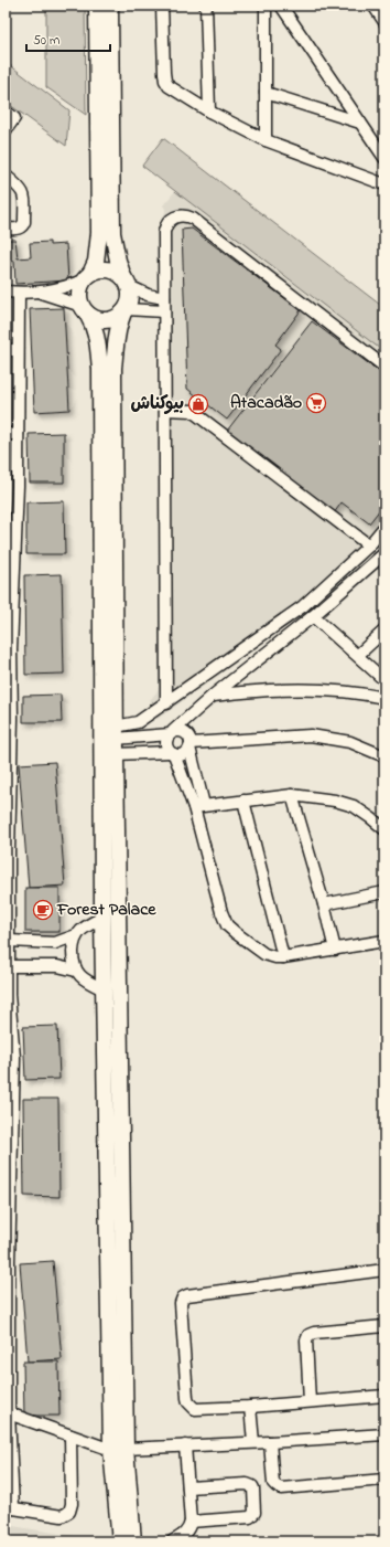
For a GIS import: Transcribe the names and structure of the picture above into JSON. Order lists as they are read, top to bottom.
{
  "places": {
    "supermarket": ["Atacadão"],
    "shop": ["بيوكناش"],
    "cafe": ["Forest Palace"]
  },
  "scale_bar": "50 m"
}
